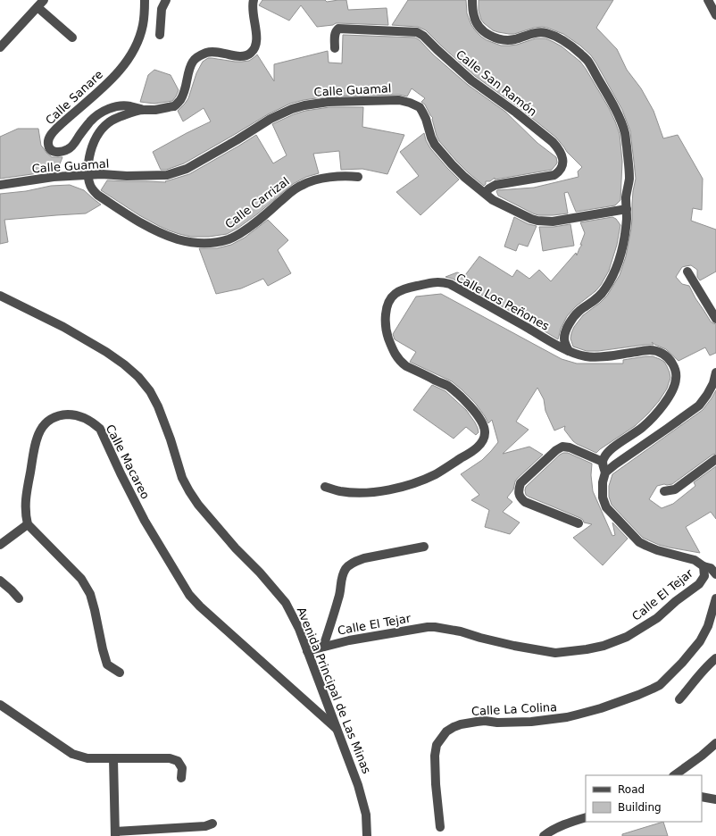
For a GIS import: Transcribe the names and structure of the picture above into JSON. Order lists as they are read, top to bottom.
{
  "streets": {
    "street": [
      "Calle San Ramón",
      "Calle Guamal",
      "Calle Sanare",
      "Calle Carrizal",
      "Calle Los Peñones",
      "Calle Macareo",
      "Calle El Tejar",
      "Avenida Principal de Las Minas",
      "Calle La Colina"
    ]
  },
  "crossings": [
    ["Calle San Ramón", "Calle Guamal"],
    ["Calle Guamal", "Calle Carrizal"],
    ["Calle Macareo", "Avenida Principal de Las Minas"],
    ["Calle El Tejar", "Avenida Principal de Las Minas"]
  ],
  "legend": ["Road", "Building"]
}
